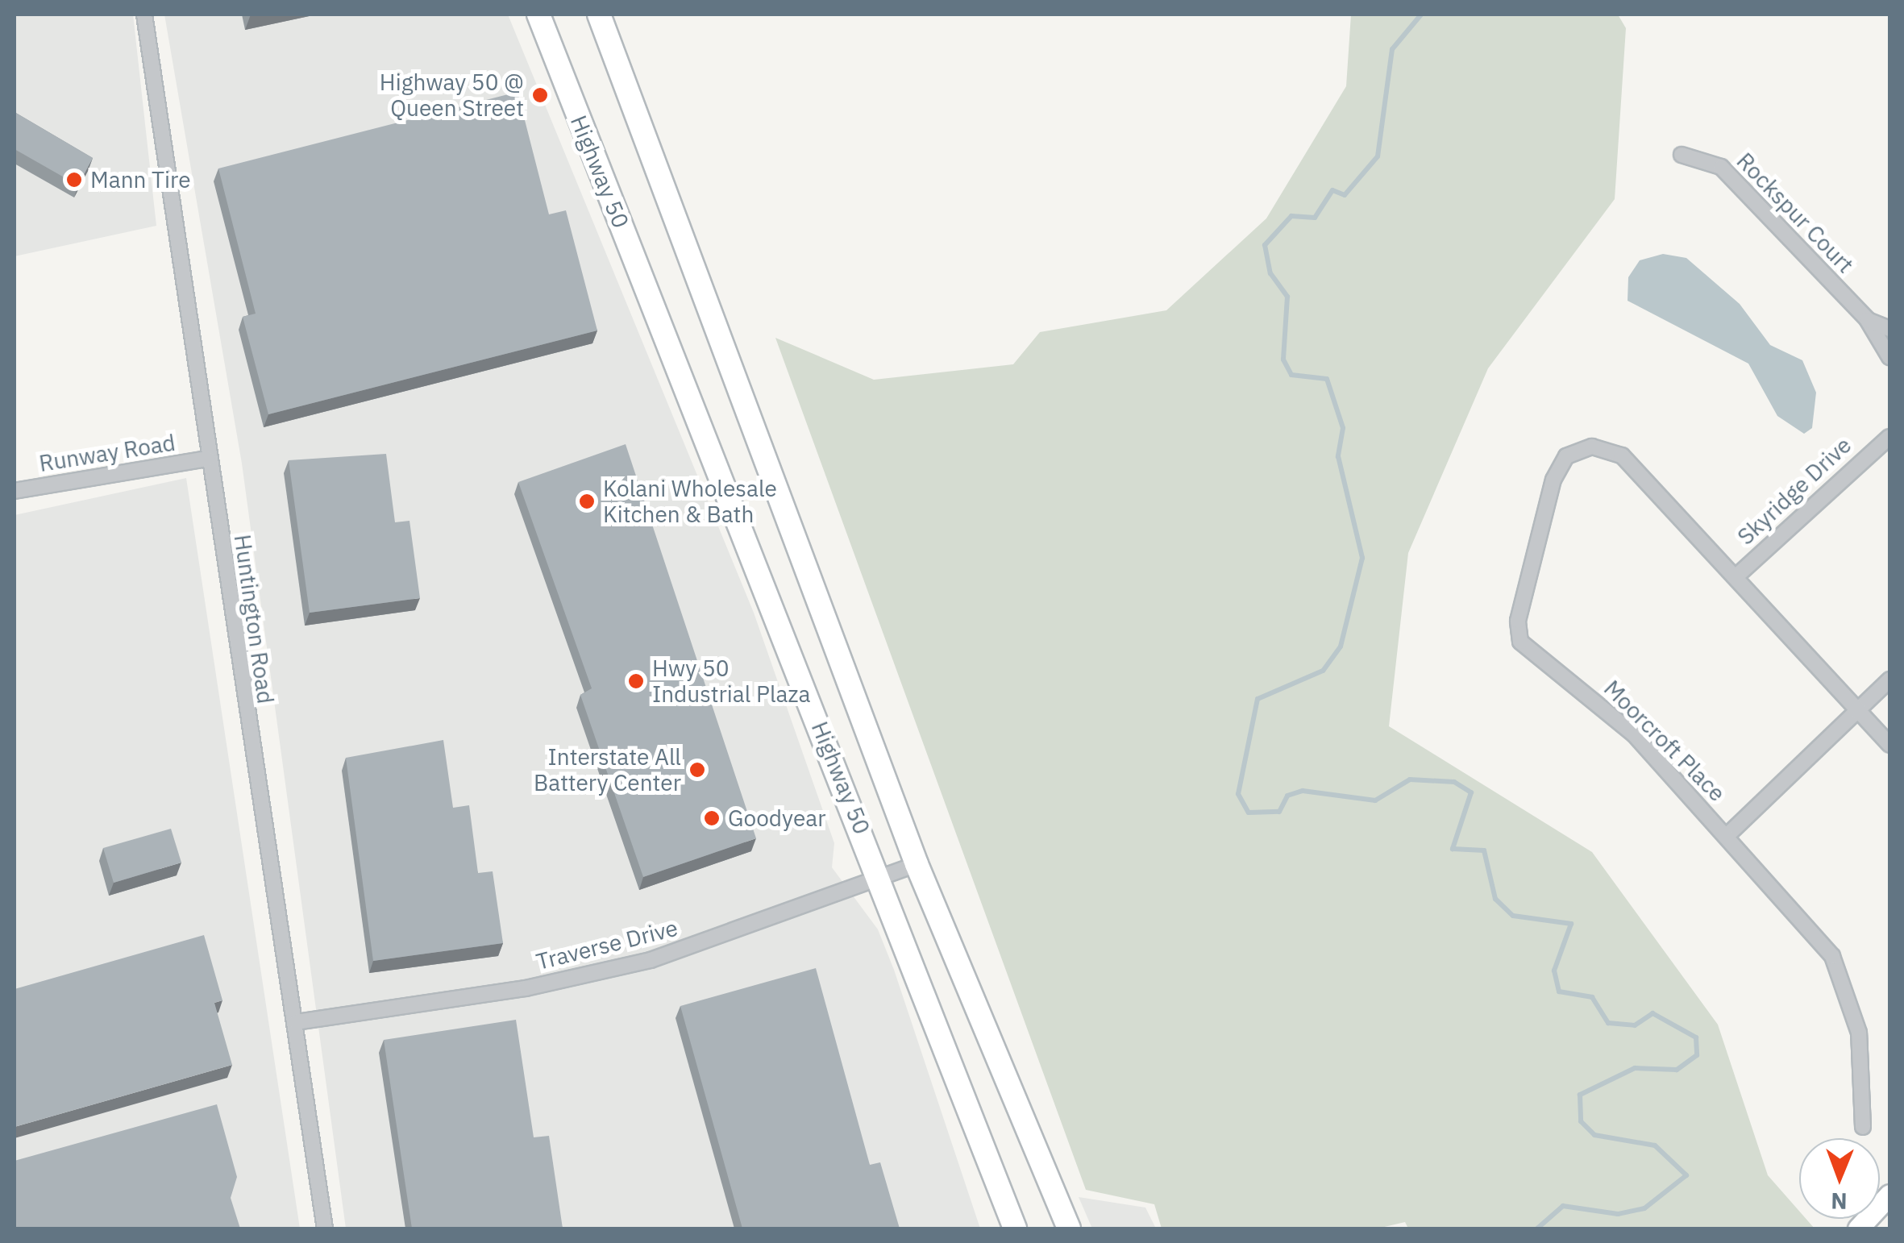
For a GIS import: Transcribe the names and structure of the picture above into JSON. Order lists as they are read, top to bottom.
{
  "streets": {
    "main road": ["Highway 50"],
    "street": [
      "Rockspur Court",
      "Runway Road",
      "Skyridge Drive",
      "Huntington Road",
      "Moorcroft Place",
      "Traverse Drive"
    ]
  },
  "crossings": [
    ["Highway 50", "Traverse Drive"],
    ["Runway Road", "Huntington Road"],
    ["Skyridge Drive", "Moorcroft Place"],
    ["Huntington Road", "Traverse Drive"]
  ],
  "places": [
    "Highway 50 @ Queen Street",
    "Mann Tire",
    "Kolani Wholesale Kitchen & Bath",
    "Hwy 50 Industrial Plaza",
    "Interstate All Battery Center",
    "Goodyear"
  ],
  "north": "bottom"
}
